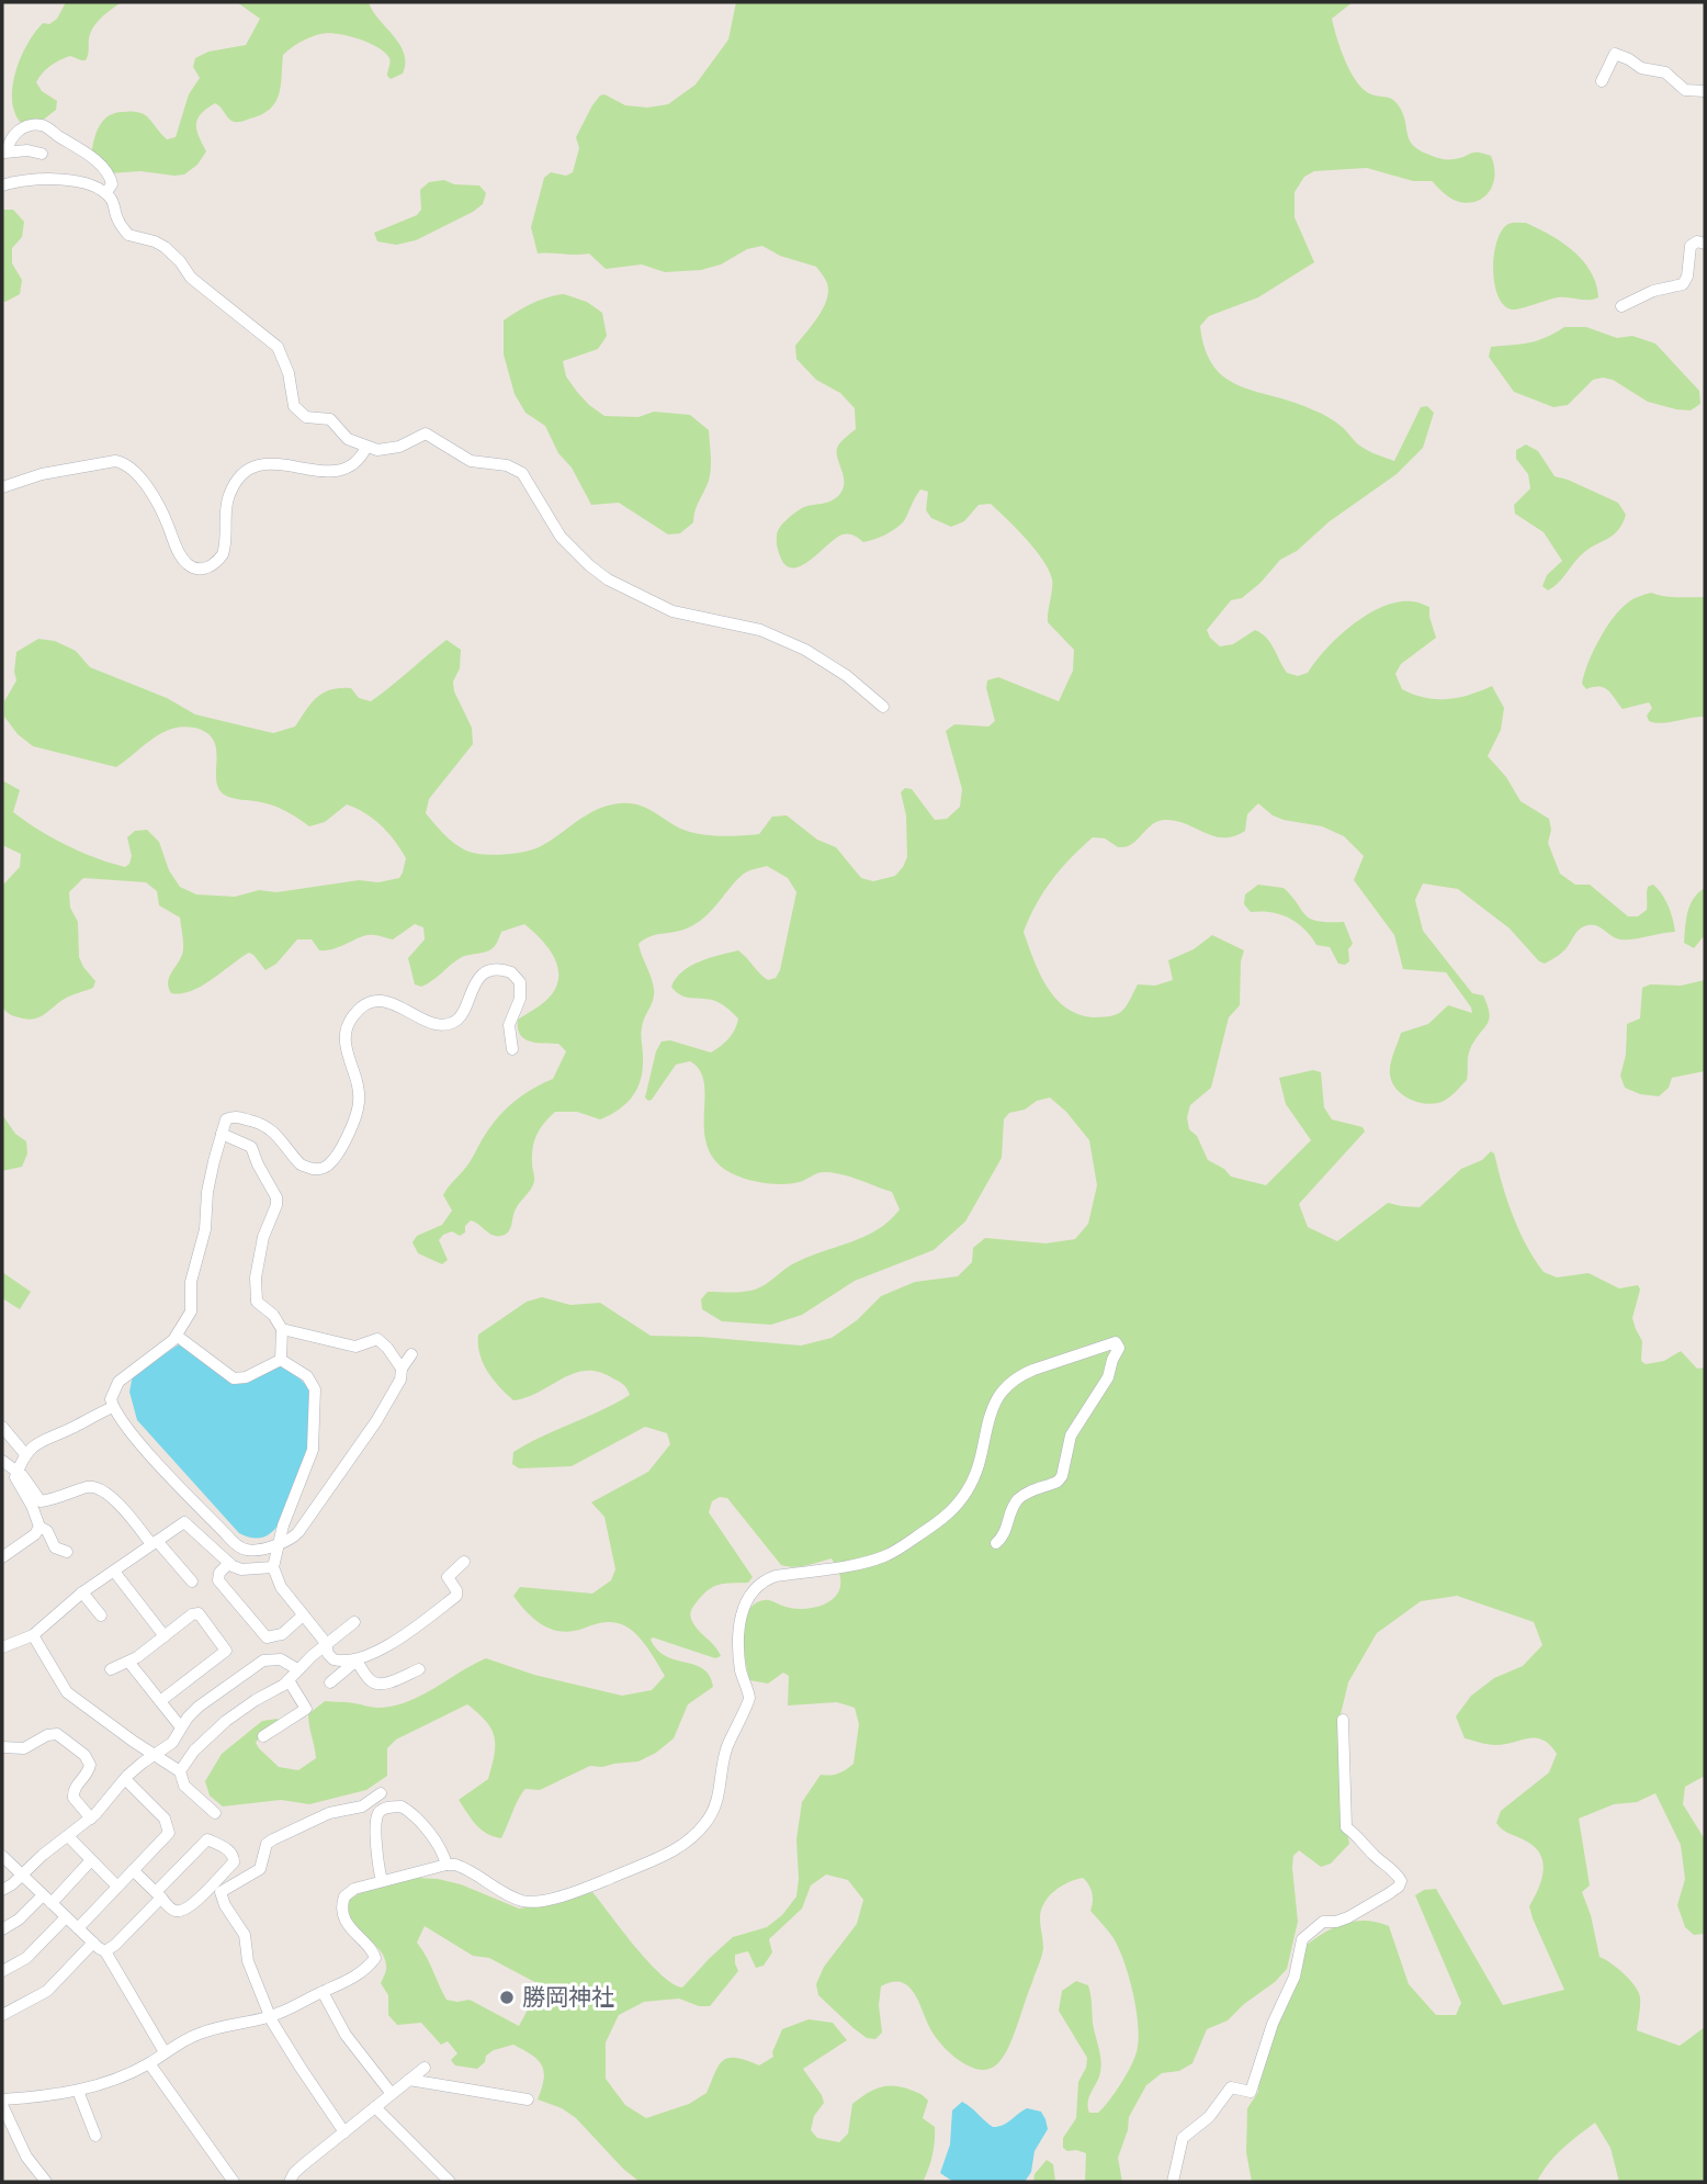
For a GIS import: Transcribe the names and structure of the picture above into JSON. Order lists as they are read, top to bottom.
{
  "places": ["勝岡神社"]
}
